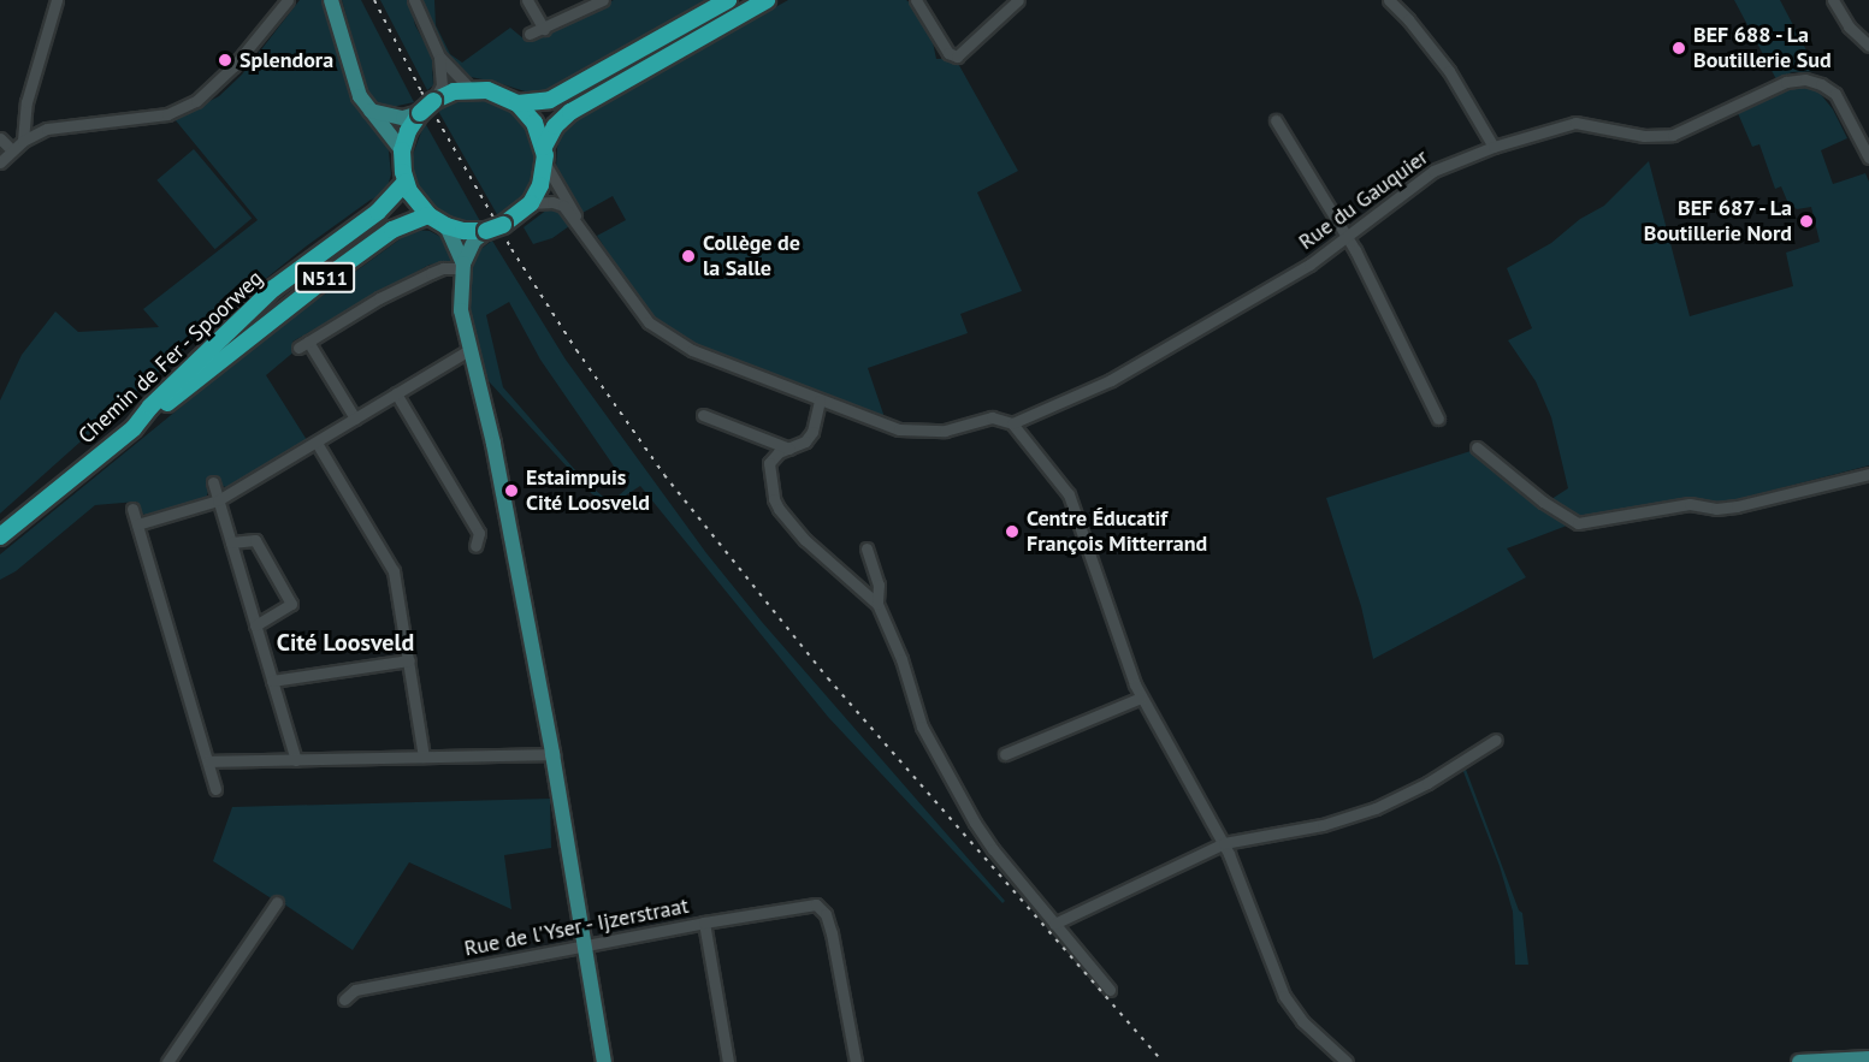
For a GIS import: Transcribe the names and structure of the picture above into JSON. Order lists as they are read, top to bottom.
{
  "streets": {
    "highway": ["N511", "Chemin de Fer - Spoorweg"],
    "street": ["Rue du Gauquier", "Rue de l'Yser - Ijzerstraat"]
  },
  "districts": ["Cité Loosveld"],
  "places": [
    "BEF 688 - La Boutillerie Sud",
    "Splendora",
    "BEF 687 - La Boutillerie Nord",
    "Collège de la Salle",
    "Estaimpuis Cité Loosveld",
    "Centre Éducatif François Mitterrand"
  ]
}
